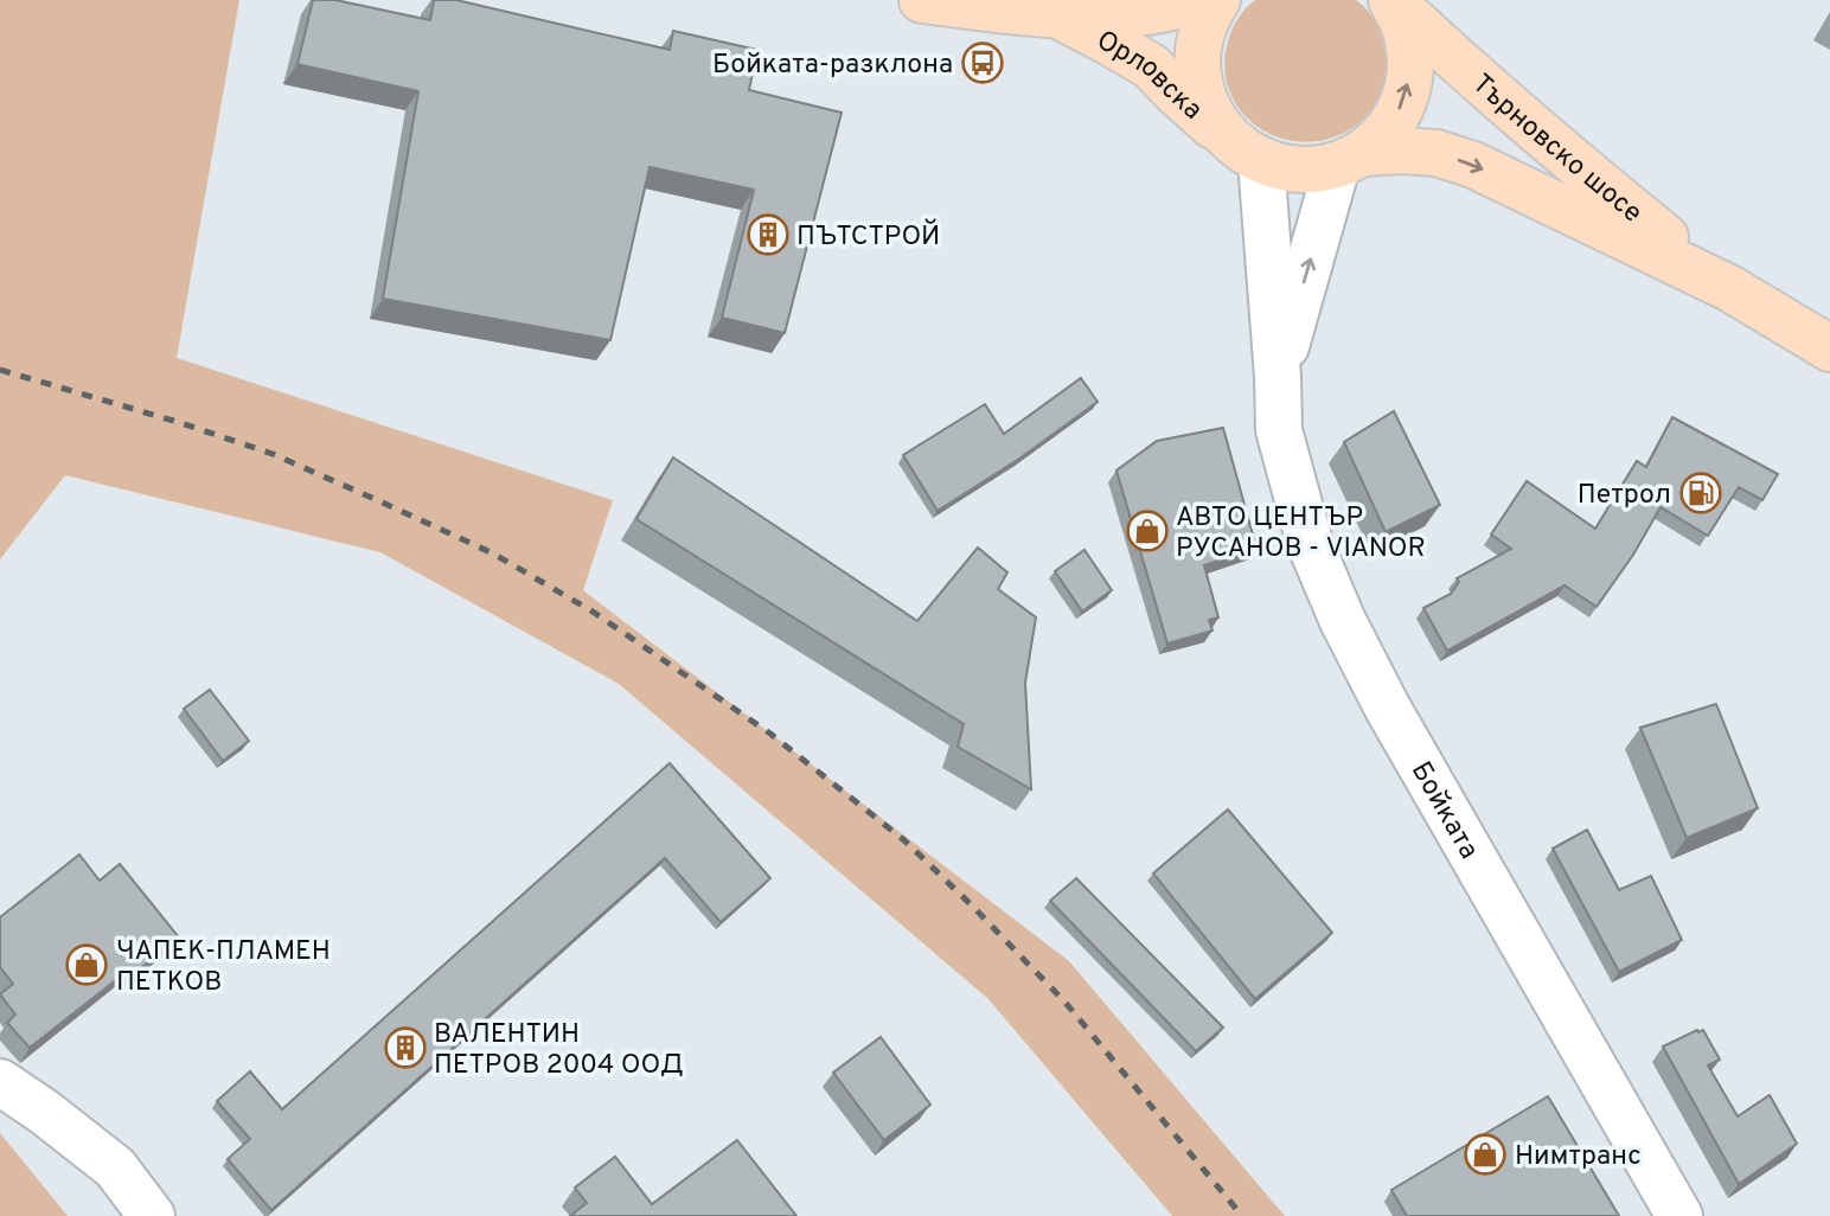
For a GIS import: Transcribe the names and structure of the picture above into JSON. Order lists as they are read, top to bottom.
{
  "streets": {
    "main road": ["Орловска", "Търновско шосе"],
    "street": ["Бойката"]
  },
  "crossings": [
    ["Орловска", "Търновско шосе"],
    ["Орловска", "Бойката"],
    ["Търновско шосе", "Бойката"]
  ],
  "places": {
    "bus stop": ["Бойката-разклона"],
    "building": ["ПЪТСТРОЙ", "ВАЛЕНТИН ПЕТРОВ 2004 ООД"],
    "fuel station": ["Петрол"],
    "shop": ["АВТО ЦЕНТЪР РУСАНОВ - VIANOR", "ЧАПЕК-ПЛАМЕН ПЕТКОВ", "Нимтранс"]
  }
}
